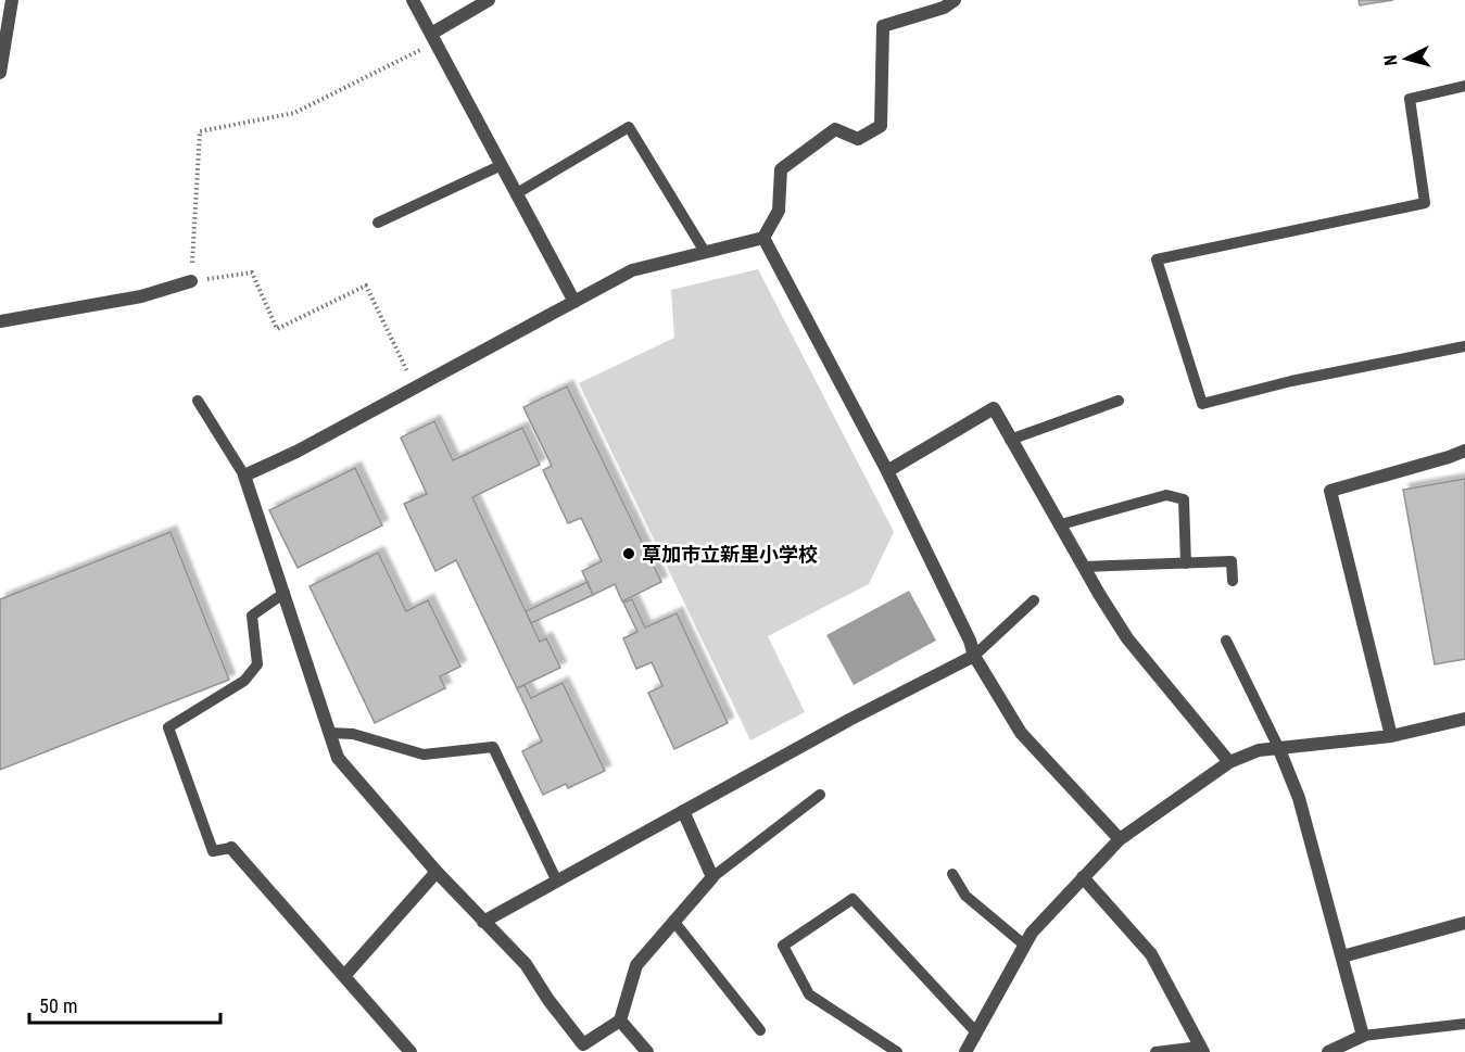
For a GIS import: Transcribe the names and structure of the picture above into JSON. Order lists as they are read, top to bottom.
{
  "places": ["草加市立新里小学校"],
  "scale_bar": "50 m",
  "north": "left"
}
